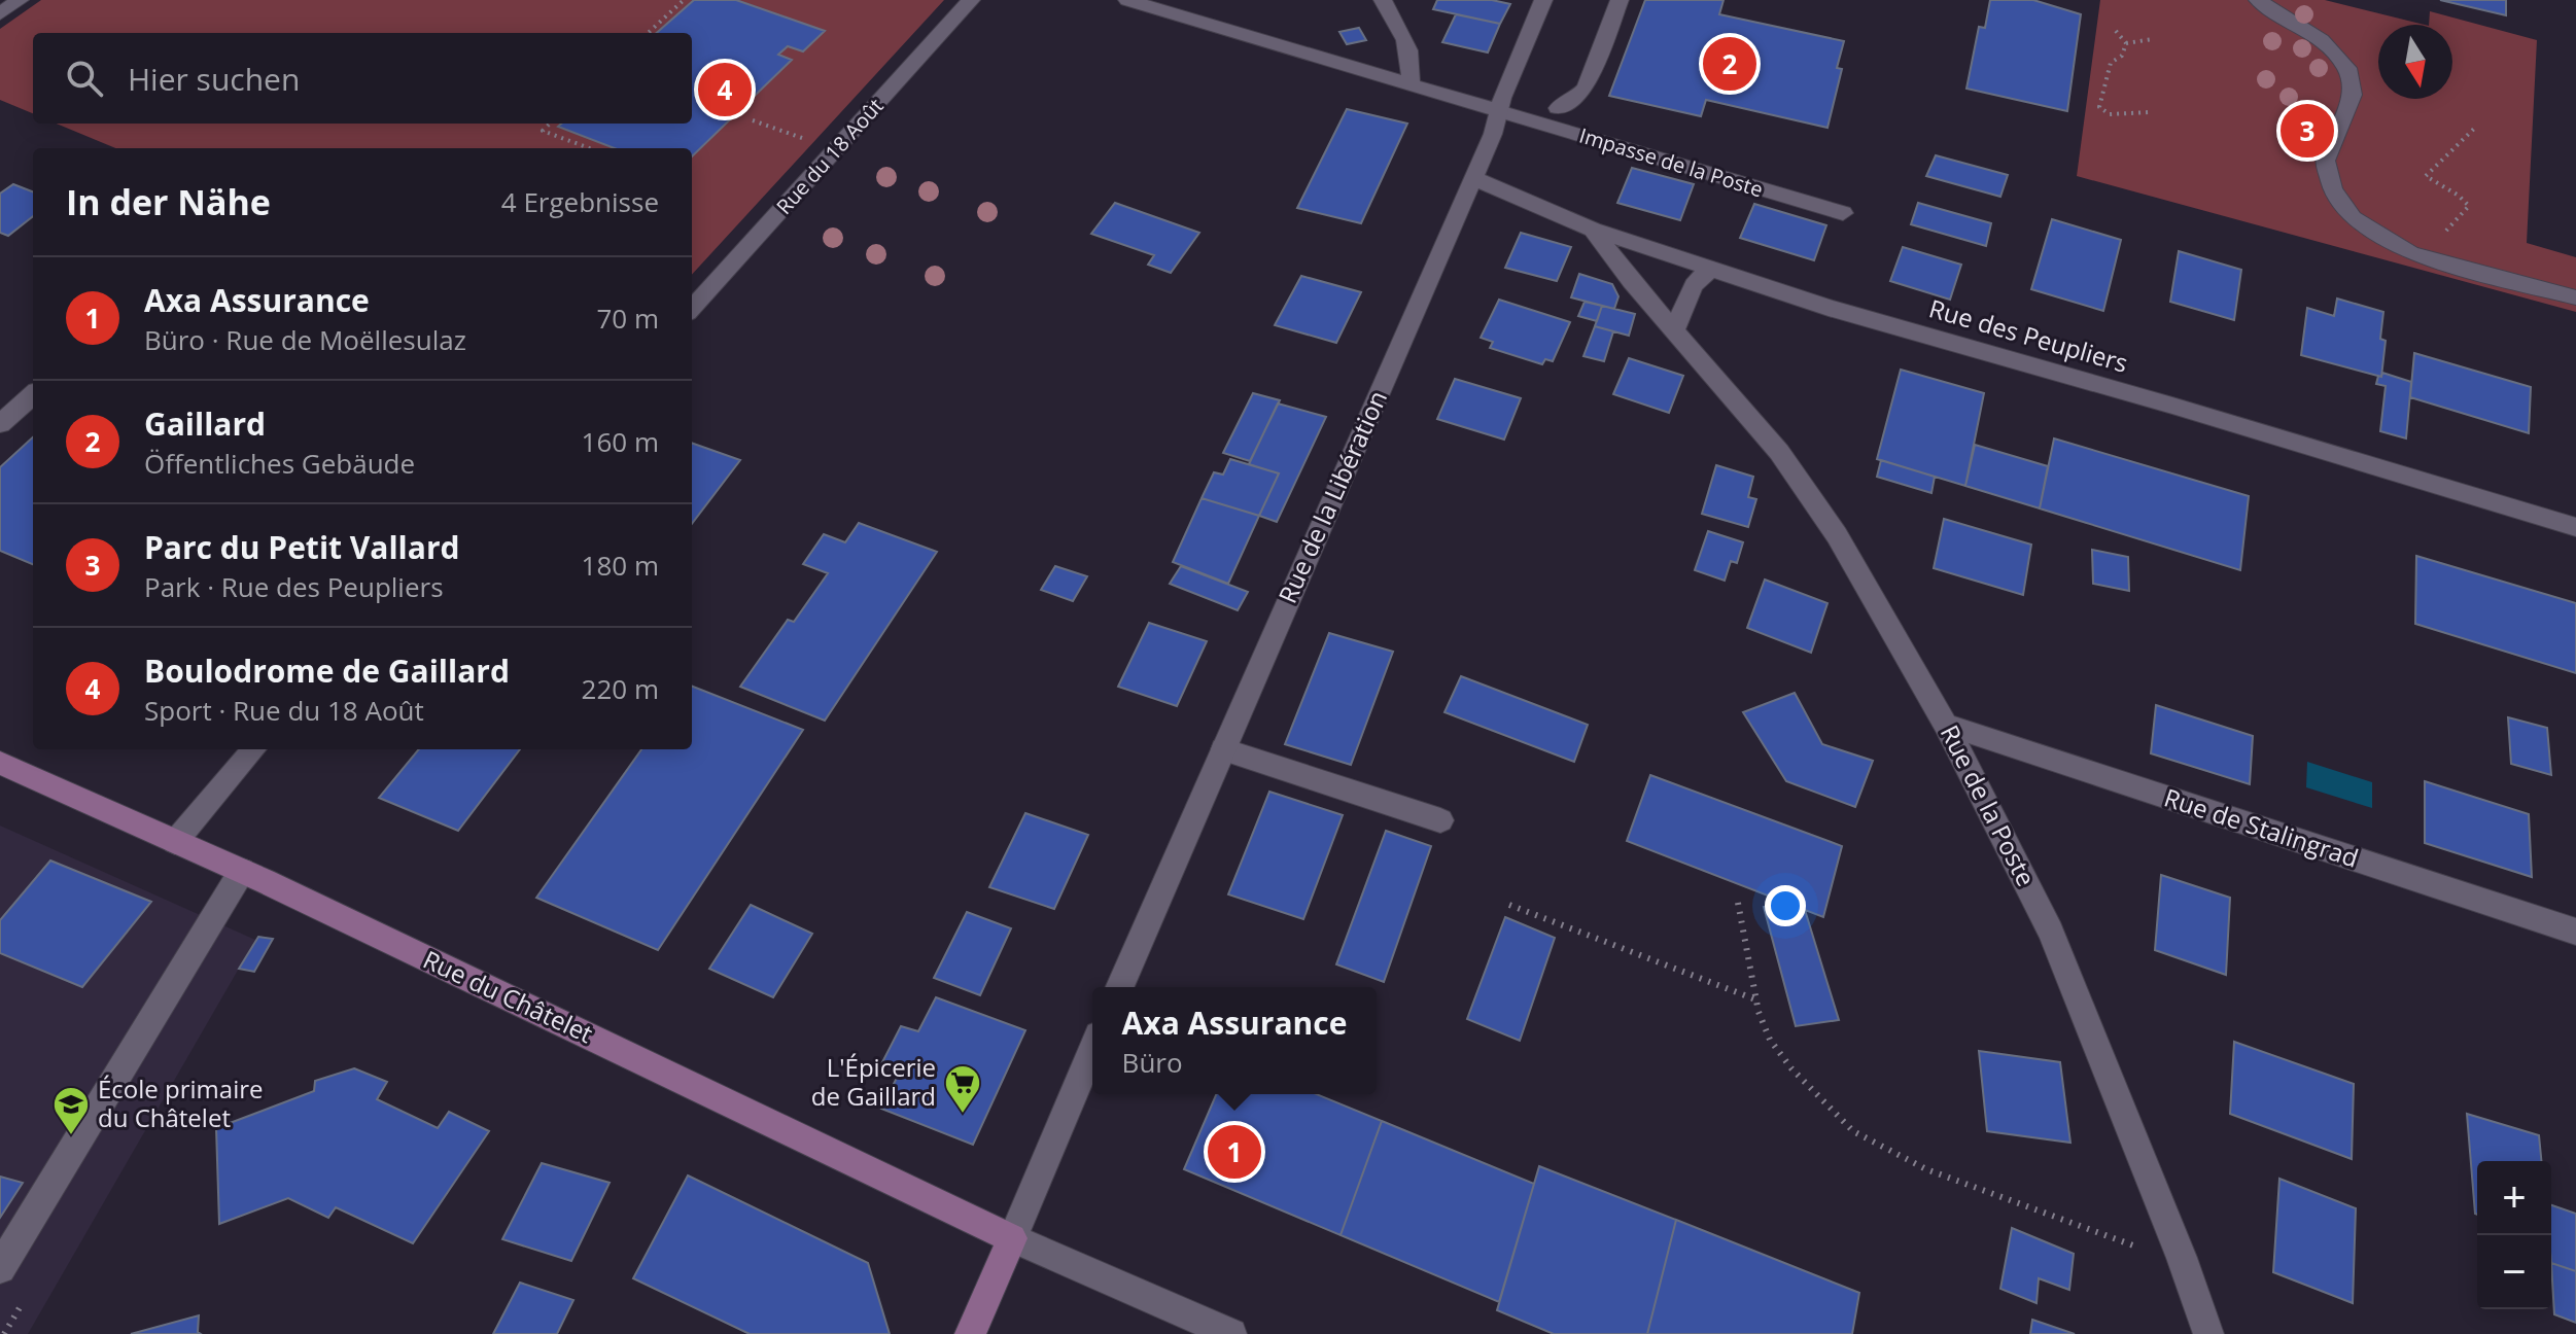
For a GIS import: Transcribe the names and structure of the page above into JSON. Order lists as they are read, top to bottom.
{
  "streets": {
    "main road": ["Rue du Châtelet"],
    "street": [
      "Rue du 18 Août",
      "Impasse de la Poste",
      "Rue des Peupliers",
      "Rue de la Libération",
      "Rue de la Poste",
      "Rue de Stalingrad"
    ]
  },
  "crossings": [
    ["Impasse de la Poste", "Rue de la Libération"],
    ["Rue des Peupliers", "Rue de la Libération"],
    ["Rue des Peupliers", "Rue de la Poste"],
    ["Rue de la Poste", "Rue de Stalingrad"]
  ],
  "places": {
    "supermarket": ["L'Épicerie de Gaillard"],
    "school or university": ["École primaire du Châtelet"]
  },
  "north": "bottom",
  "page": {
    "pins": [
      "2",
      "4",
      "3",
      "1"
    ],
    "search": "Hier suchen",
    "heading": ["In der Nähe", "4 Ergebnisse"],
    "list": [
      {
        "mark": "1",
        "name": "Axa Assurance",
        "note": "Büro · Rue de Moëllesulaz",
        "value": "70 m"
      },
      {
        "mark": "2",
        "name": "Gaillard",
        "note": "Öffentliches Gebäude",
        "value": "160 m"
      },
      {
        "mark": "3",
        "name": "Parc du Petit Vallard",
        "note": "Park · Rue des Peupliers",
        "value": "180 m"
      },
      {
        "mark": "4",
        "name": "Boulodrome de Gaillard",
        "note": "Sport · Rue du 18 Août",
        "value": "220 m"
      }
    ],
    "popup": ["Axa Assurance", "Büro"],
    "map_buttons": ["+", "−"]
  }
}
